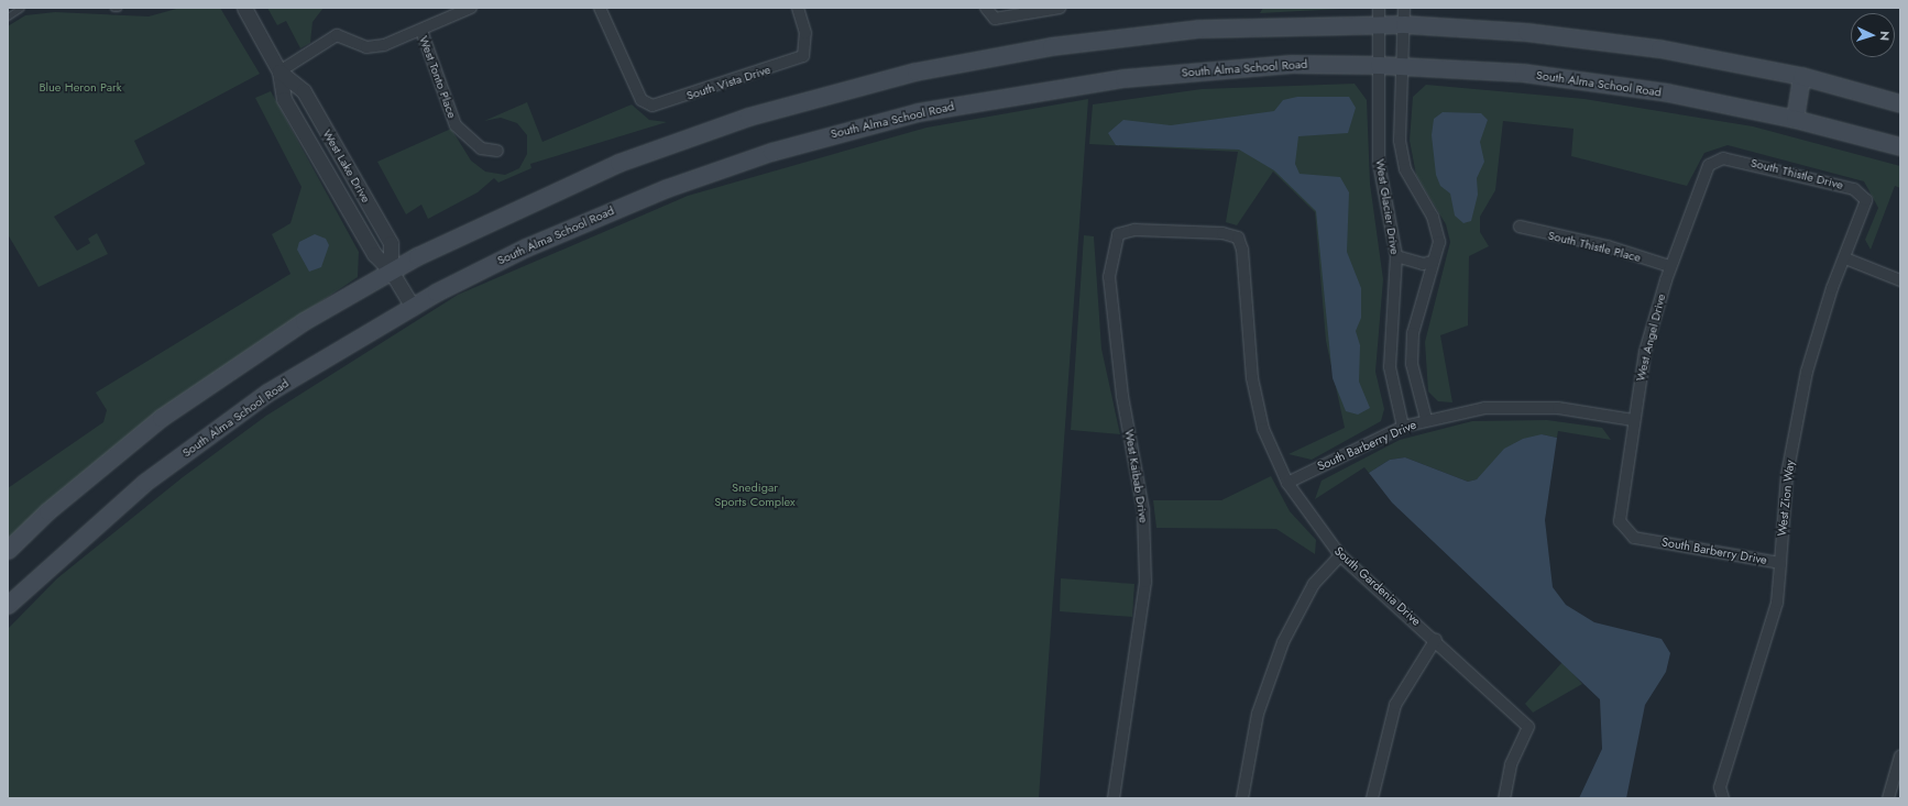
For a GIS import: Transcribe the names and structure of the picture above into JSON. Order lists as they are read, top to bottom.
{
  "streets": {
    "main road": ["South Alma School Road"],
    "street": [
      "West Tonto Place",
      "South Vista Drive",
      "West Lake Drive",
      "South Thistle Drive",
      "West Glacier Drive",
      "South Thistle Place",
      "West Angel Drive",
      "South Barberry Drive",
      "West Kaibab Drive",
      "West Zion Way",
      "South Gardenia Drive"
    ]
  },
  "crossings": [
    ["South Alma School Road", "West Lake Drive"],
    ["South Alma School Road", "West Glacier Drive"],
    ["South Thistle Drive", "West Angel Drive"],
    ["South Thistle Drive", "West Zion Way"],
    ["West Glacier Drive", "South Barberry Drive"],
    ["South Thistle Place", "West Angel Drive"],
    ["West Angel Drive", "South Barberry Drive"],
    ["South Barberry Drive", "West Zion Way"],
    ["South Barberry Drive", "South Gardenia Drive"],
    ["West Kaibab Drive", "South Gardenia Drive"]
  ],
  "parks": ["Blue Heron Park", "Snedigar Sports Complex"],
  "north": "right"
}
